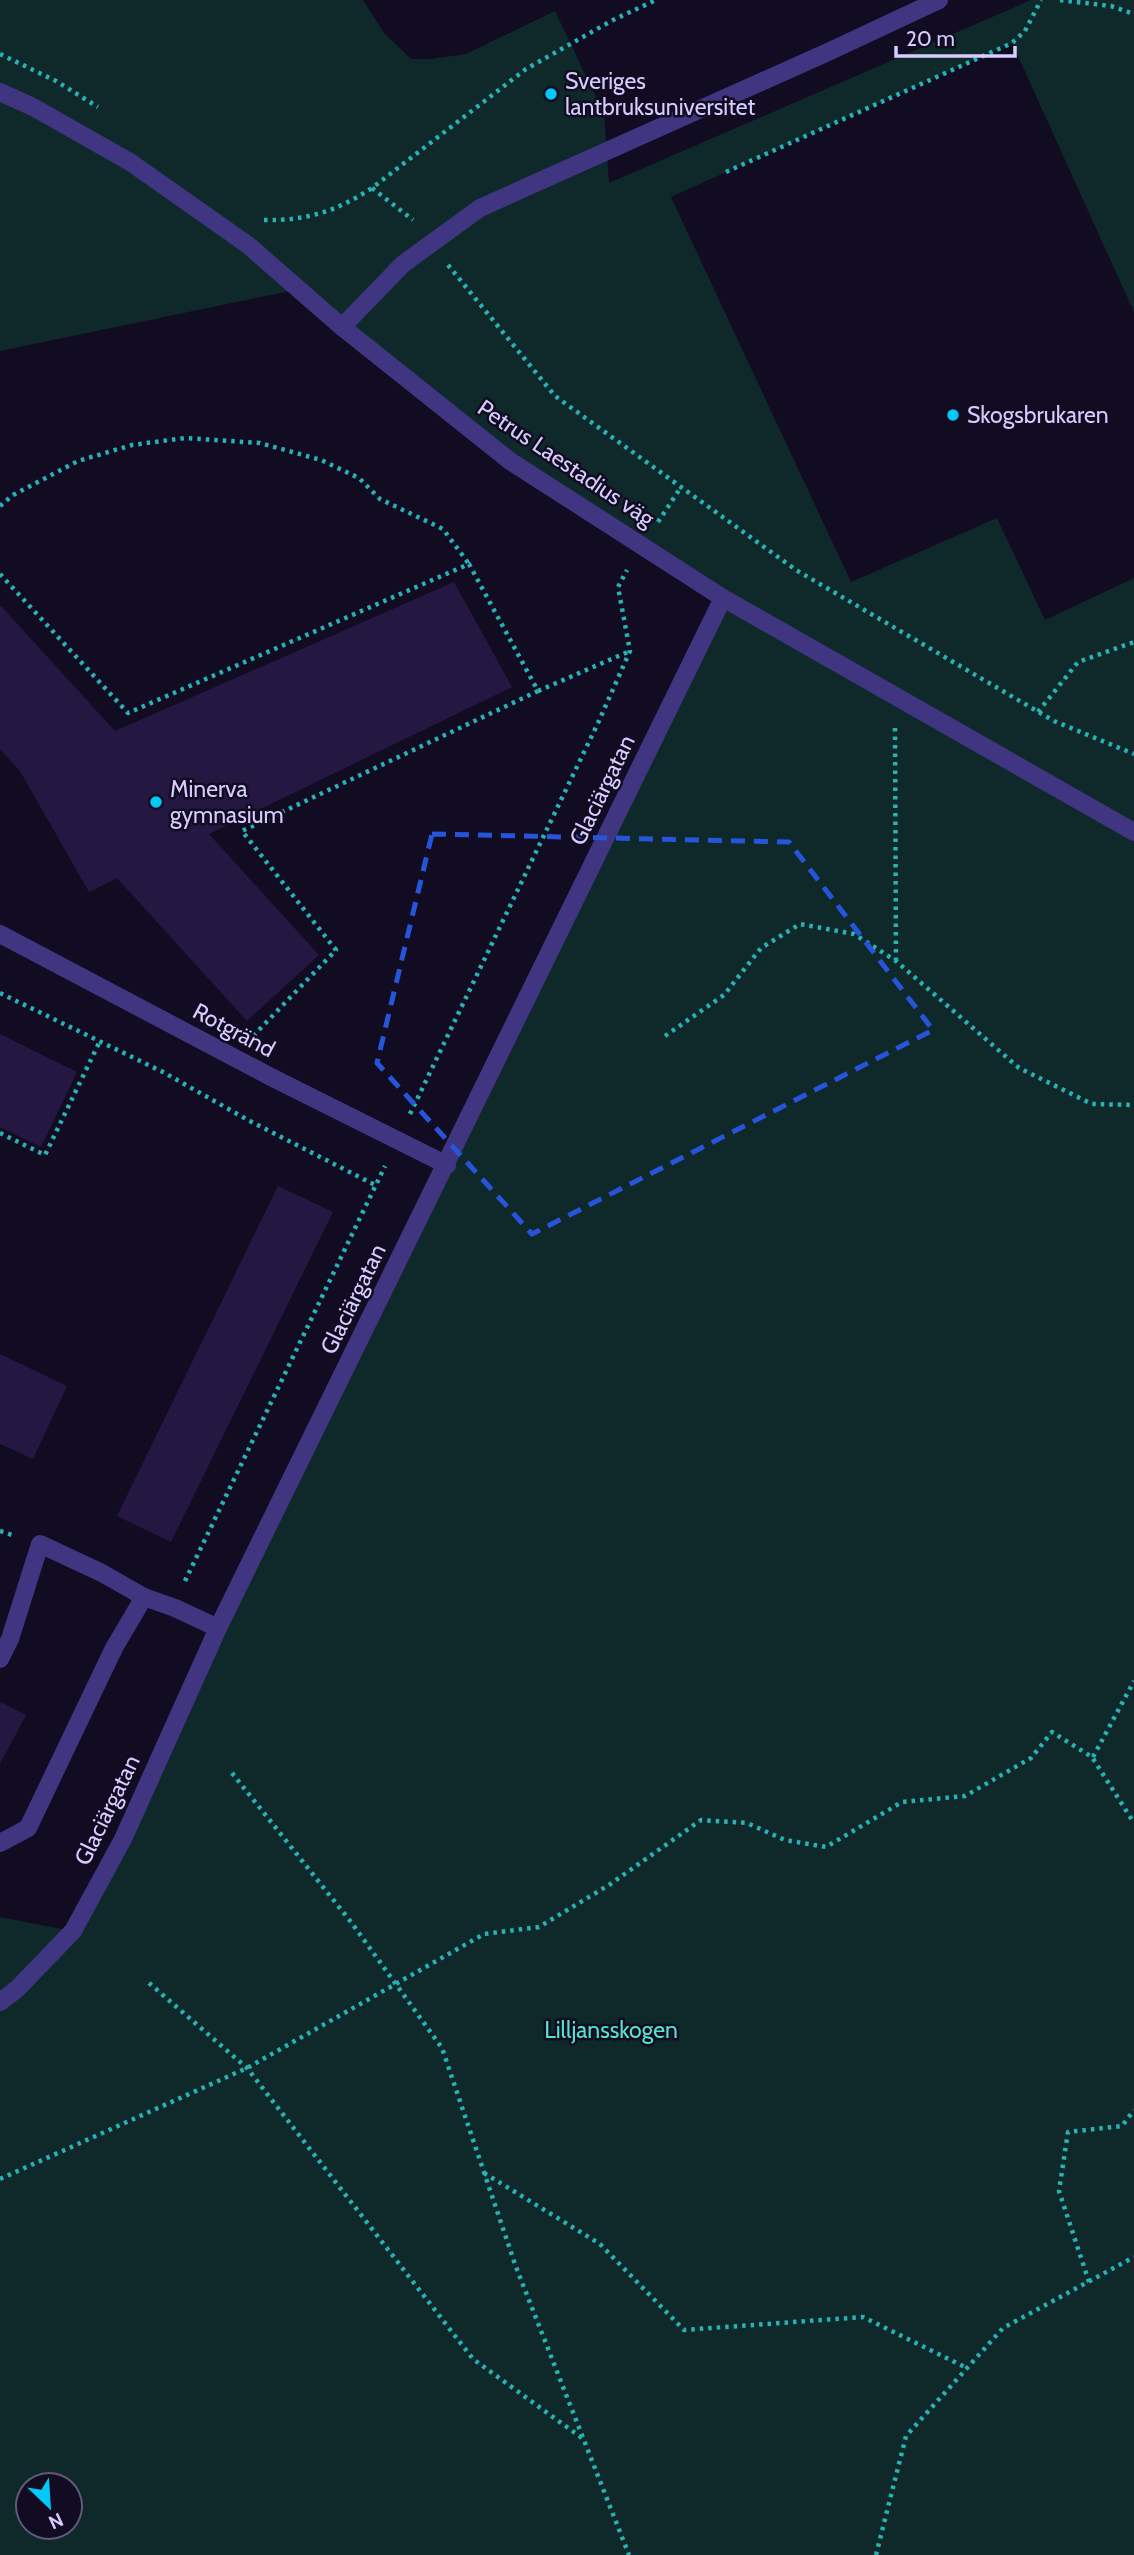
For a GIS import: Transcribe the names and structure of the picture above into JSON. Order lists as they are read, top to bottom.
{
  "streets": {
    "street": ["Petrus Laestadius väg", "Glaciärgatan", "Rotgränd"]
  },
  "crossings": [
    ["Petrus Laestadius väg", "Glaciärgatan"],
    ["Glaciärgatan", "Rotgränd"]
  ],
  "parks": ["Lilljansskogen"],
  "places": ["Sveriges lantbruksuniversitet", "Skogsbrukaren", "Minerva gymnasium"],
  "scale_bar": "20 m",
  "north": "bottom right"
}
